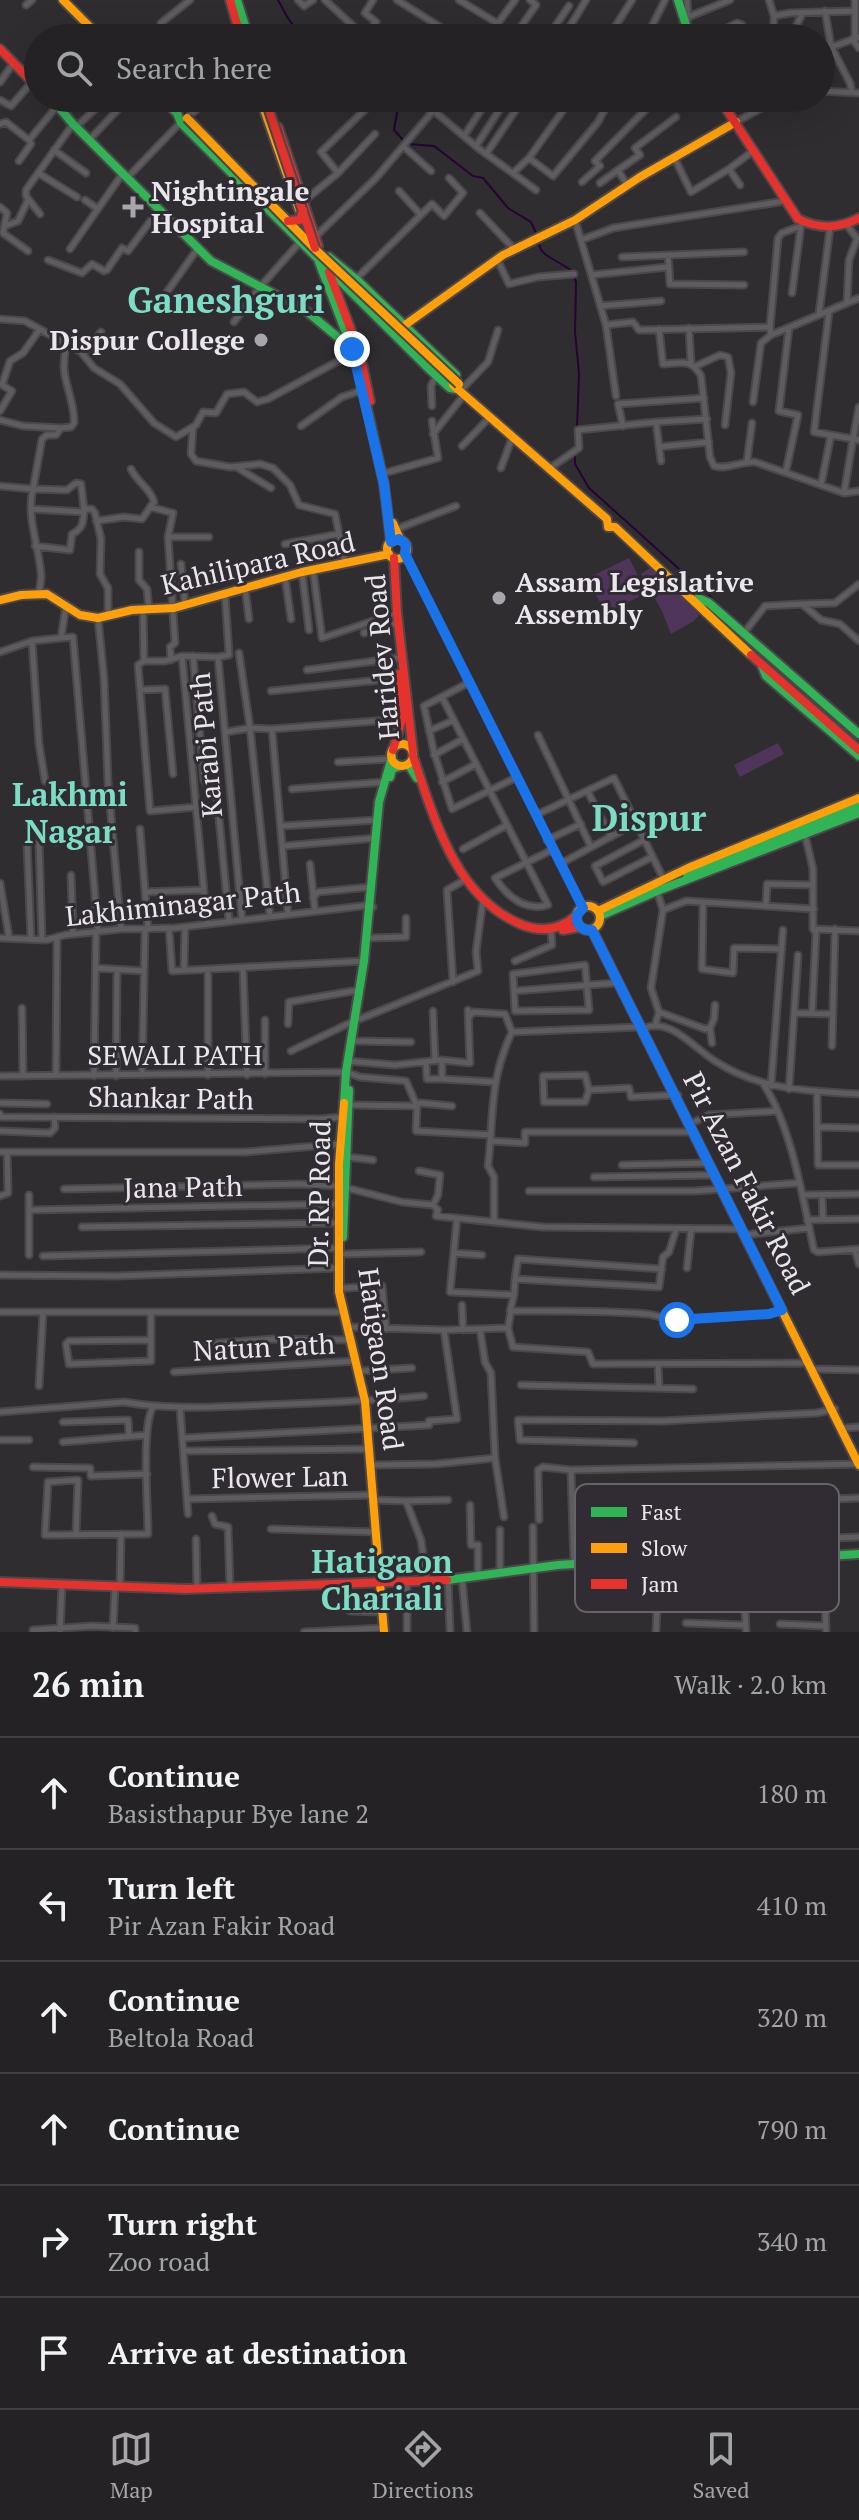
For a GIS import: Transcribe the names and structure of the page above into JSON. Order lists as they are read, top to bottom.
{
  "streets": {
    "main road": [
      "Kahilipara Road",
      "Haridev Road",
      "Pir Azan Fakir Road",
      "Dr. RP Road",
      "Hatigaon Road"
    ],
    "street": [
      "Karabi Path",
      "Lakhiminagar Path",
      "SEWALI PATH",
      "Shankar Path",
      "Jana Path",
      "Natun Path",
      "Flower Lan"
    ]
  },
  "crossings": [
    ["Kahilipara Road", "Haridev Road"],
    ["Haridev Road", "Dr. RP Road"],
    ["Karabi Path", "Lakhiminagar Path"],
    ["Lakhiminagar Path", "Dr. RP Road"],
    ["SEWALI PATH", "Dr. RP Road"],
    ["SEWALI PATH", "Hatigaon Road"],
    ["Shankar Path", "Dr. RP Road"],
    ["Jana Path", "Dr. RP Road"],
    ["Dr. RP Road", "Natun Path"],
    ["Dr. RP Road", "Hatigaon Road"],
    ["Dr. RP Road", "Flower Lan"],
    ["Hatigaon Road", "Flower Lan"]
  ],
  "districts": [
    "Ganeshguri",
    "Lakhmi Nagar",
    "Dispur",
    "Hatigaon Chariali"
  ],
  "places": {
    "health": ["Nightingale Hospital"],
    "other": ["Dispur College", "Assam Legislative Assembly"]
  },
  "legend": ["Fast", "Slow", "Jam"],
  "page": {
    "search": "Search here",
    "heading": ["26 min", "Walk · 2.0 km"],
    "list": [
      ["Continue", "Basisthapur Bye lane 2", "180 m"],
      ["Turn left", "Pir Azan Fakir Road", "410 m"],
      ["Continue", "Beltola Road", "320 m"],
      ["Continue", "790 m"],
      ["Turn right", "Zoo road", "340 m"],
      "Arrive at destination"
    ],
    "nav": ["Map", "Directions", "Saved"]
  }
}
